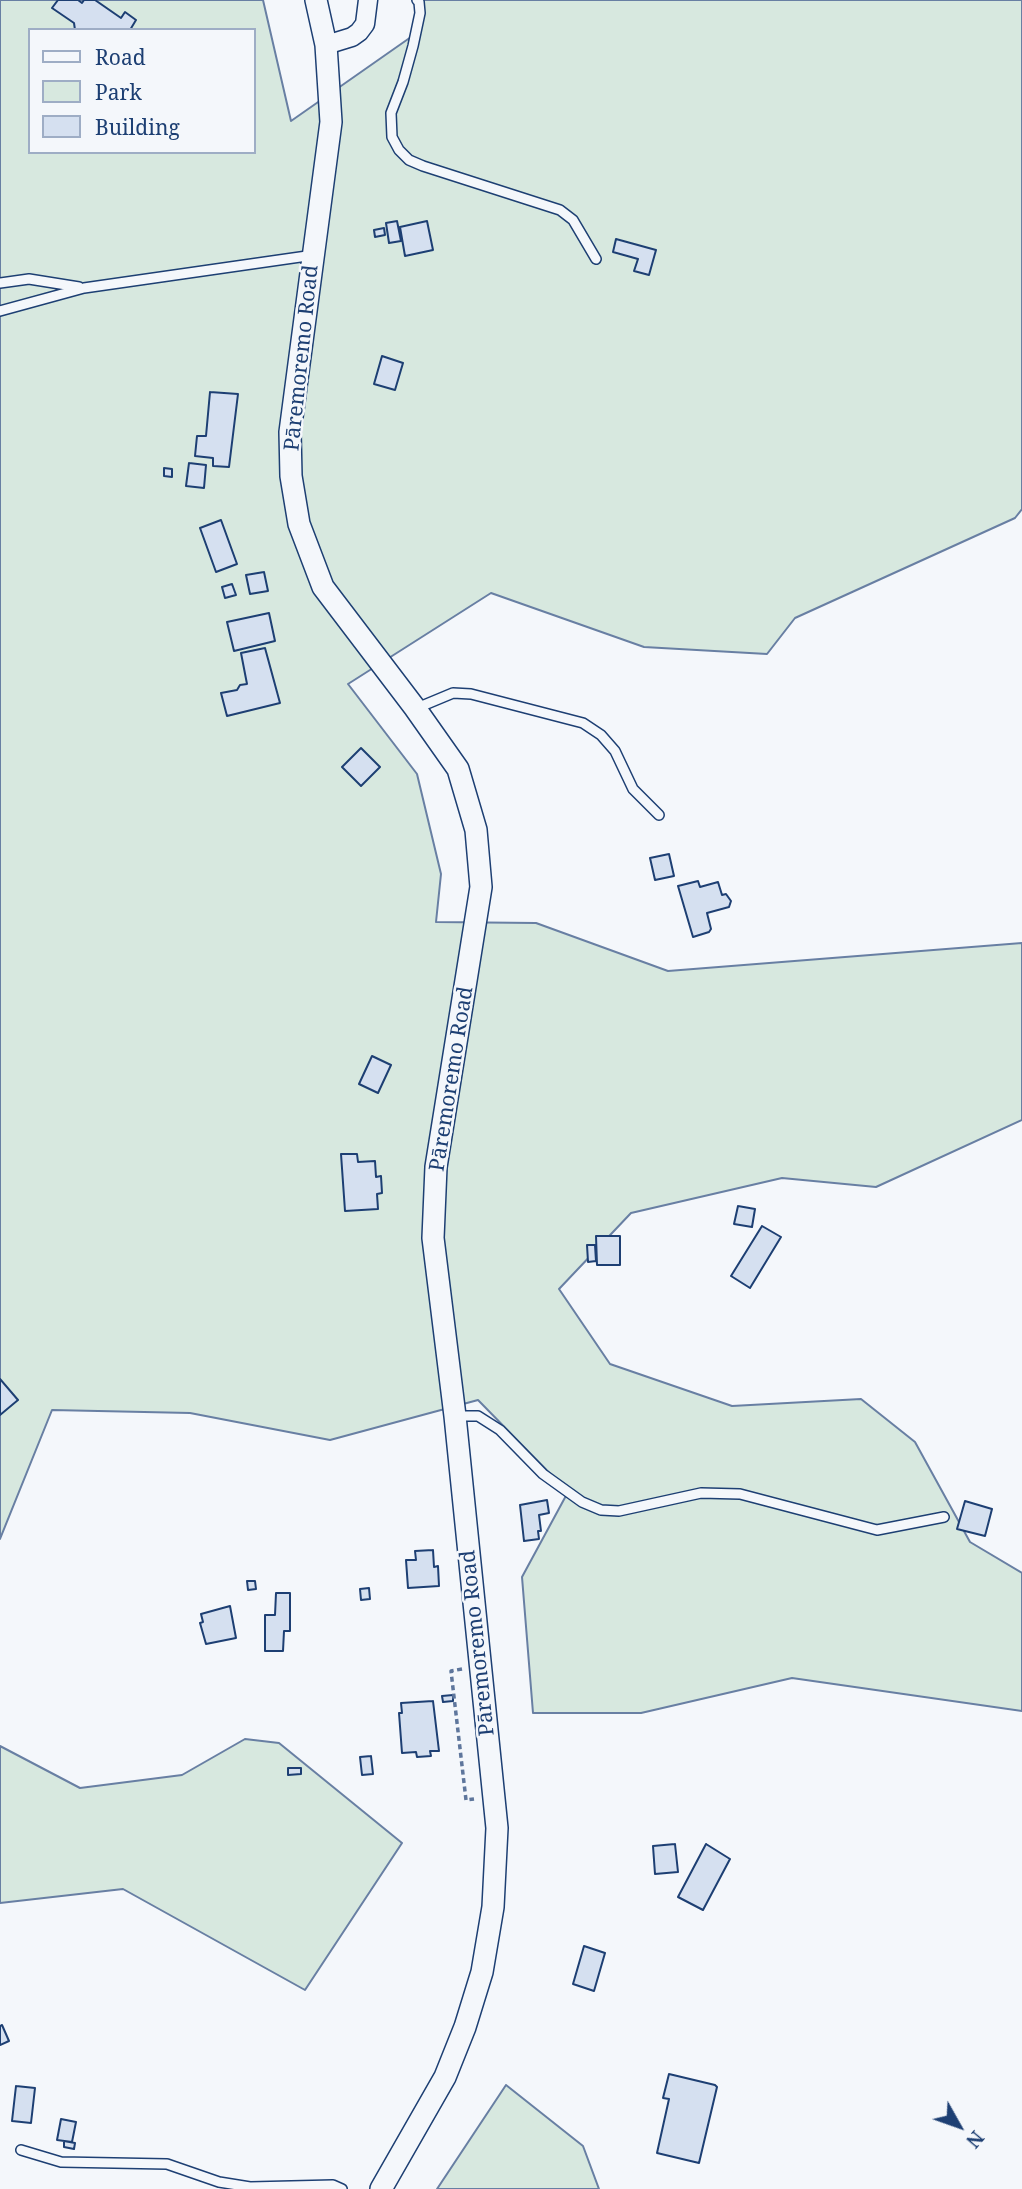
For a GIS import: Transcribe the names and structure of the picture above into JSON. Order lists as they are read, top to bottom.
{
  "streets": {
    "street": ["Pāremoremo Road"]
  },
  "legend": ["Road", "Park", "Building"],
  "north": "bottom right"
}
